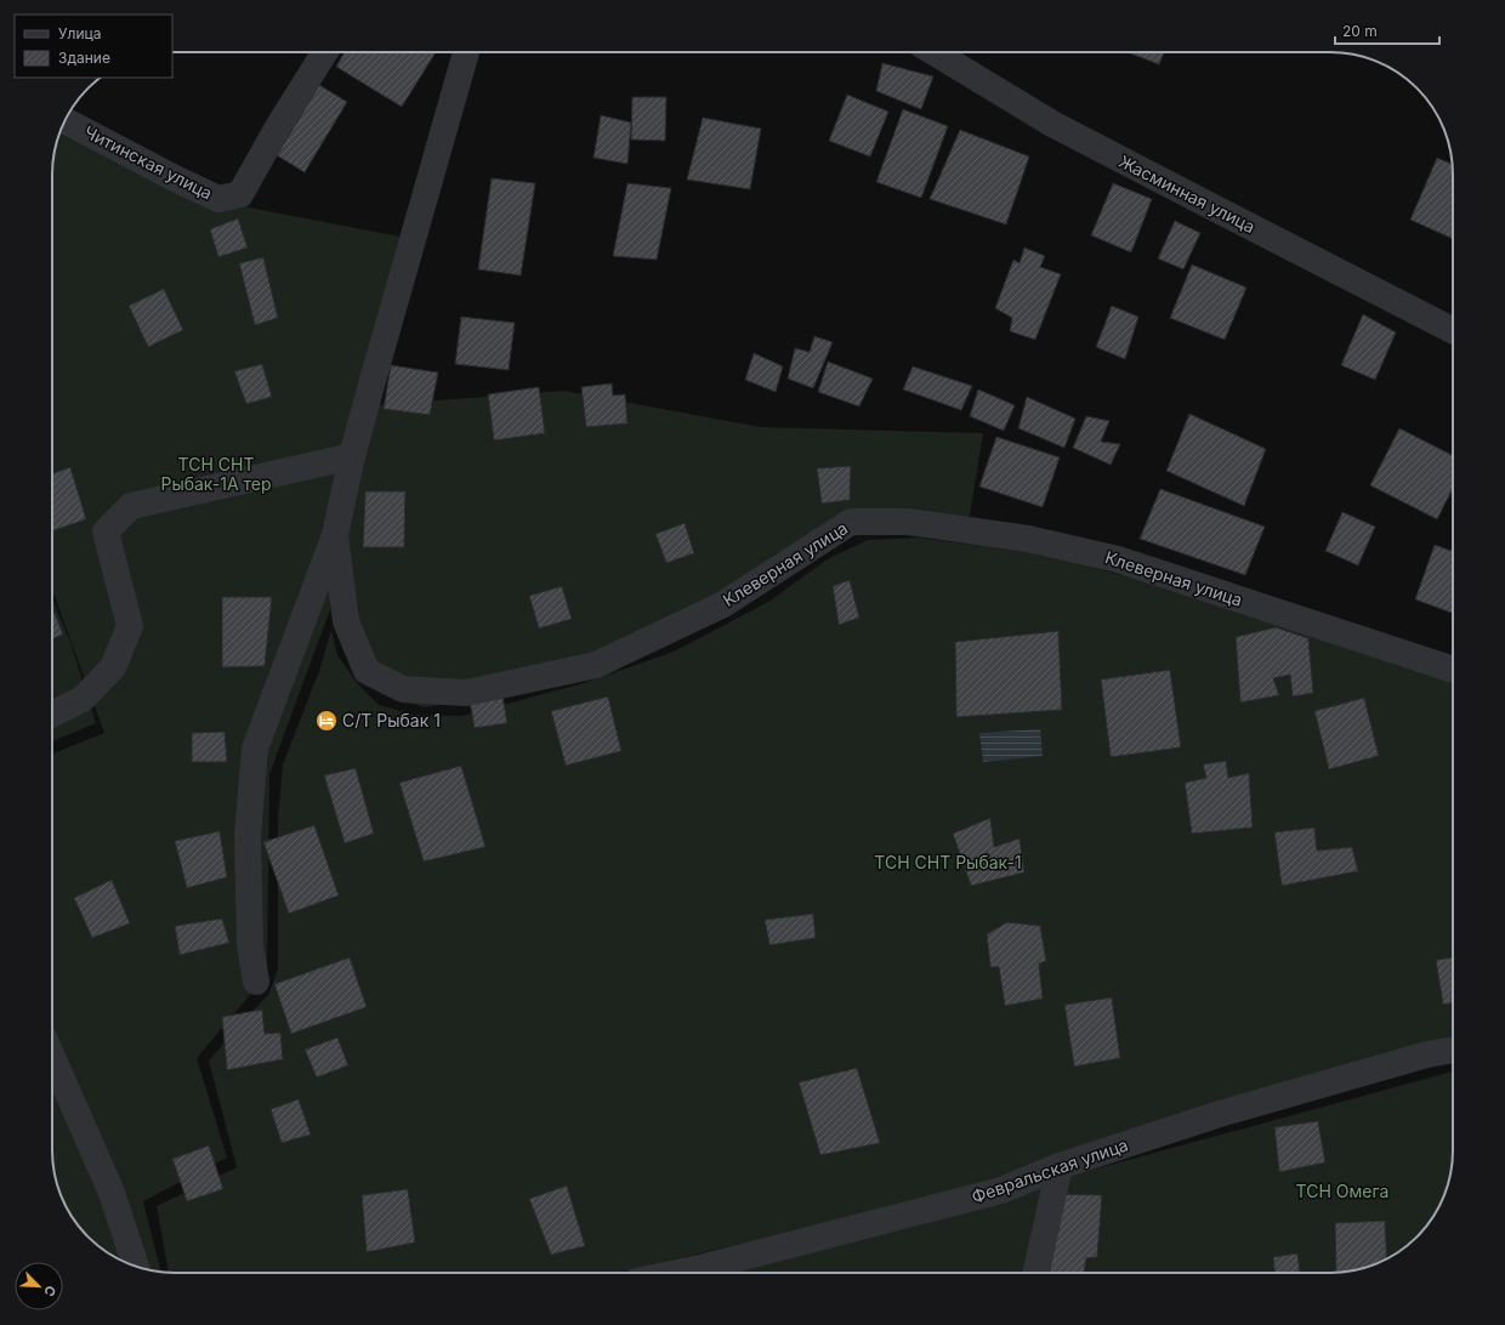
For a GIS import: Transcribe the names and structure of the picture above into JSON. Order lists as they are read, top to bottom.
{
  "streets": {
    "lane": [
      "Читинская улица",
      "Жасминная улица",
      "Клеверная улица",
      "Февральская улица"
    ]
  },
  "parks": ["ТСН СНТ Рыбак-1А тер", "ТСН СНТ Рыбак-1", "ТСН Омега"],
  "places": {
    "hotel": ["С/Т Рыбак 1"]
  },
  "legend": ["Улица", "Здание"],
  "scale_bar": "20 m",
  "north": "bottom right"
}
